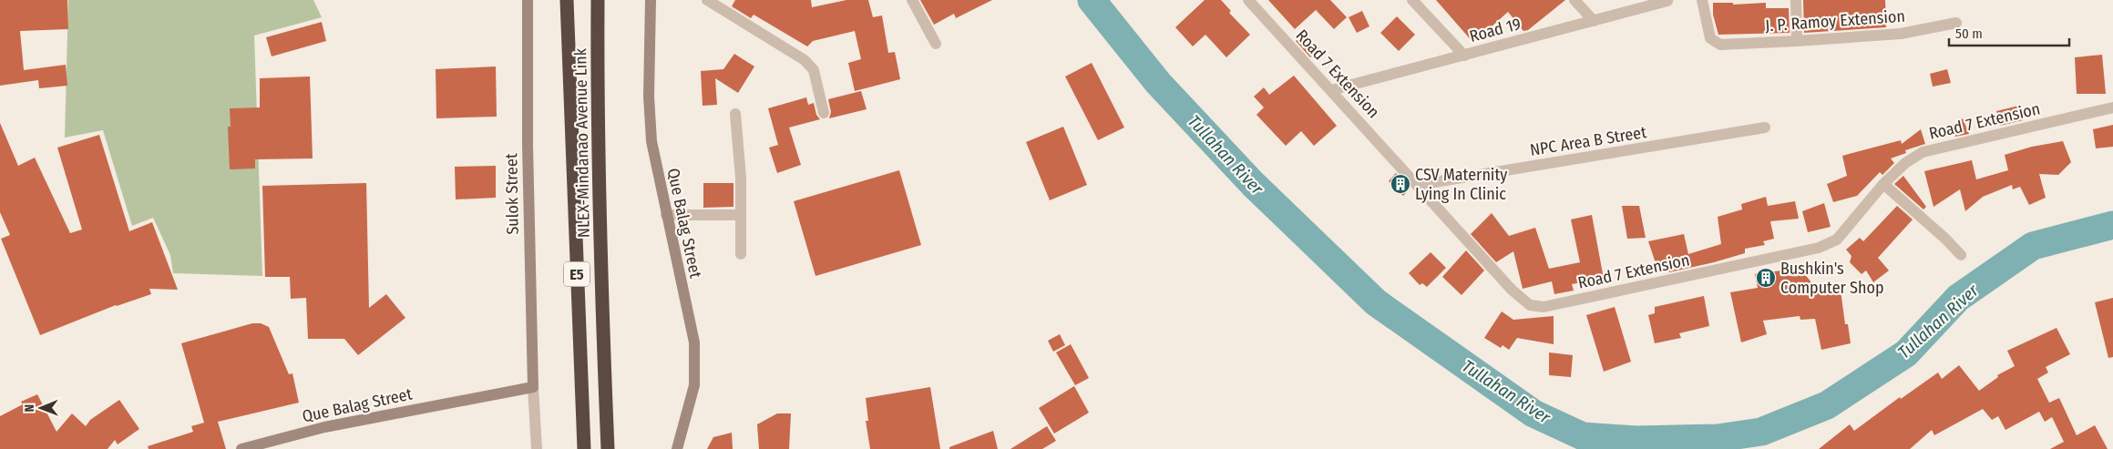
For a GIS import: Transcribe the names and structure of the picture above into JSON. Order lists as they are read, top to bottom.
{
  "streets": {
    "highway": ["NLEX-Mindanao Avenue Link", "E5"],
    "street": [
      "J. P. Ramoy Extension",
      "Road 19",
      "Road 7 Extension",
      "NPC Area B Street",
      "Sulok Street",
      "Que Balag Street"
    ]
  },
  "crossings": [
    ["Road 19", "Road 7 Extension"],
    ["Road 7 Extension", "NPC Area B Street"],
    ["Sulok Street", "Que Balag Street"]
  ],
  "water": ["Tullahan River"],
  "places": {
    "building": ["CSV Maternity Lying In Clinic", "Bushkin's Computer Shop"]
  },
  "scale_bar": "50 m",
  "north": "left"
}
